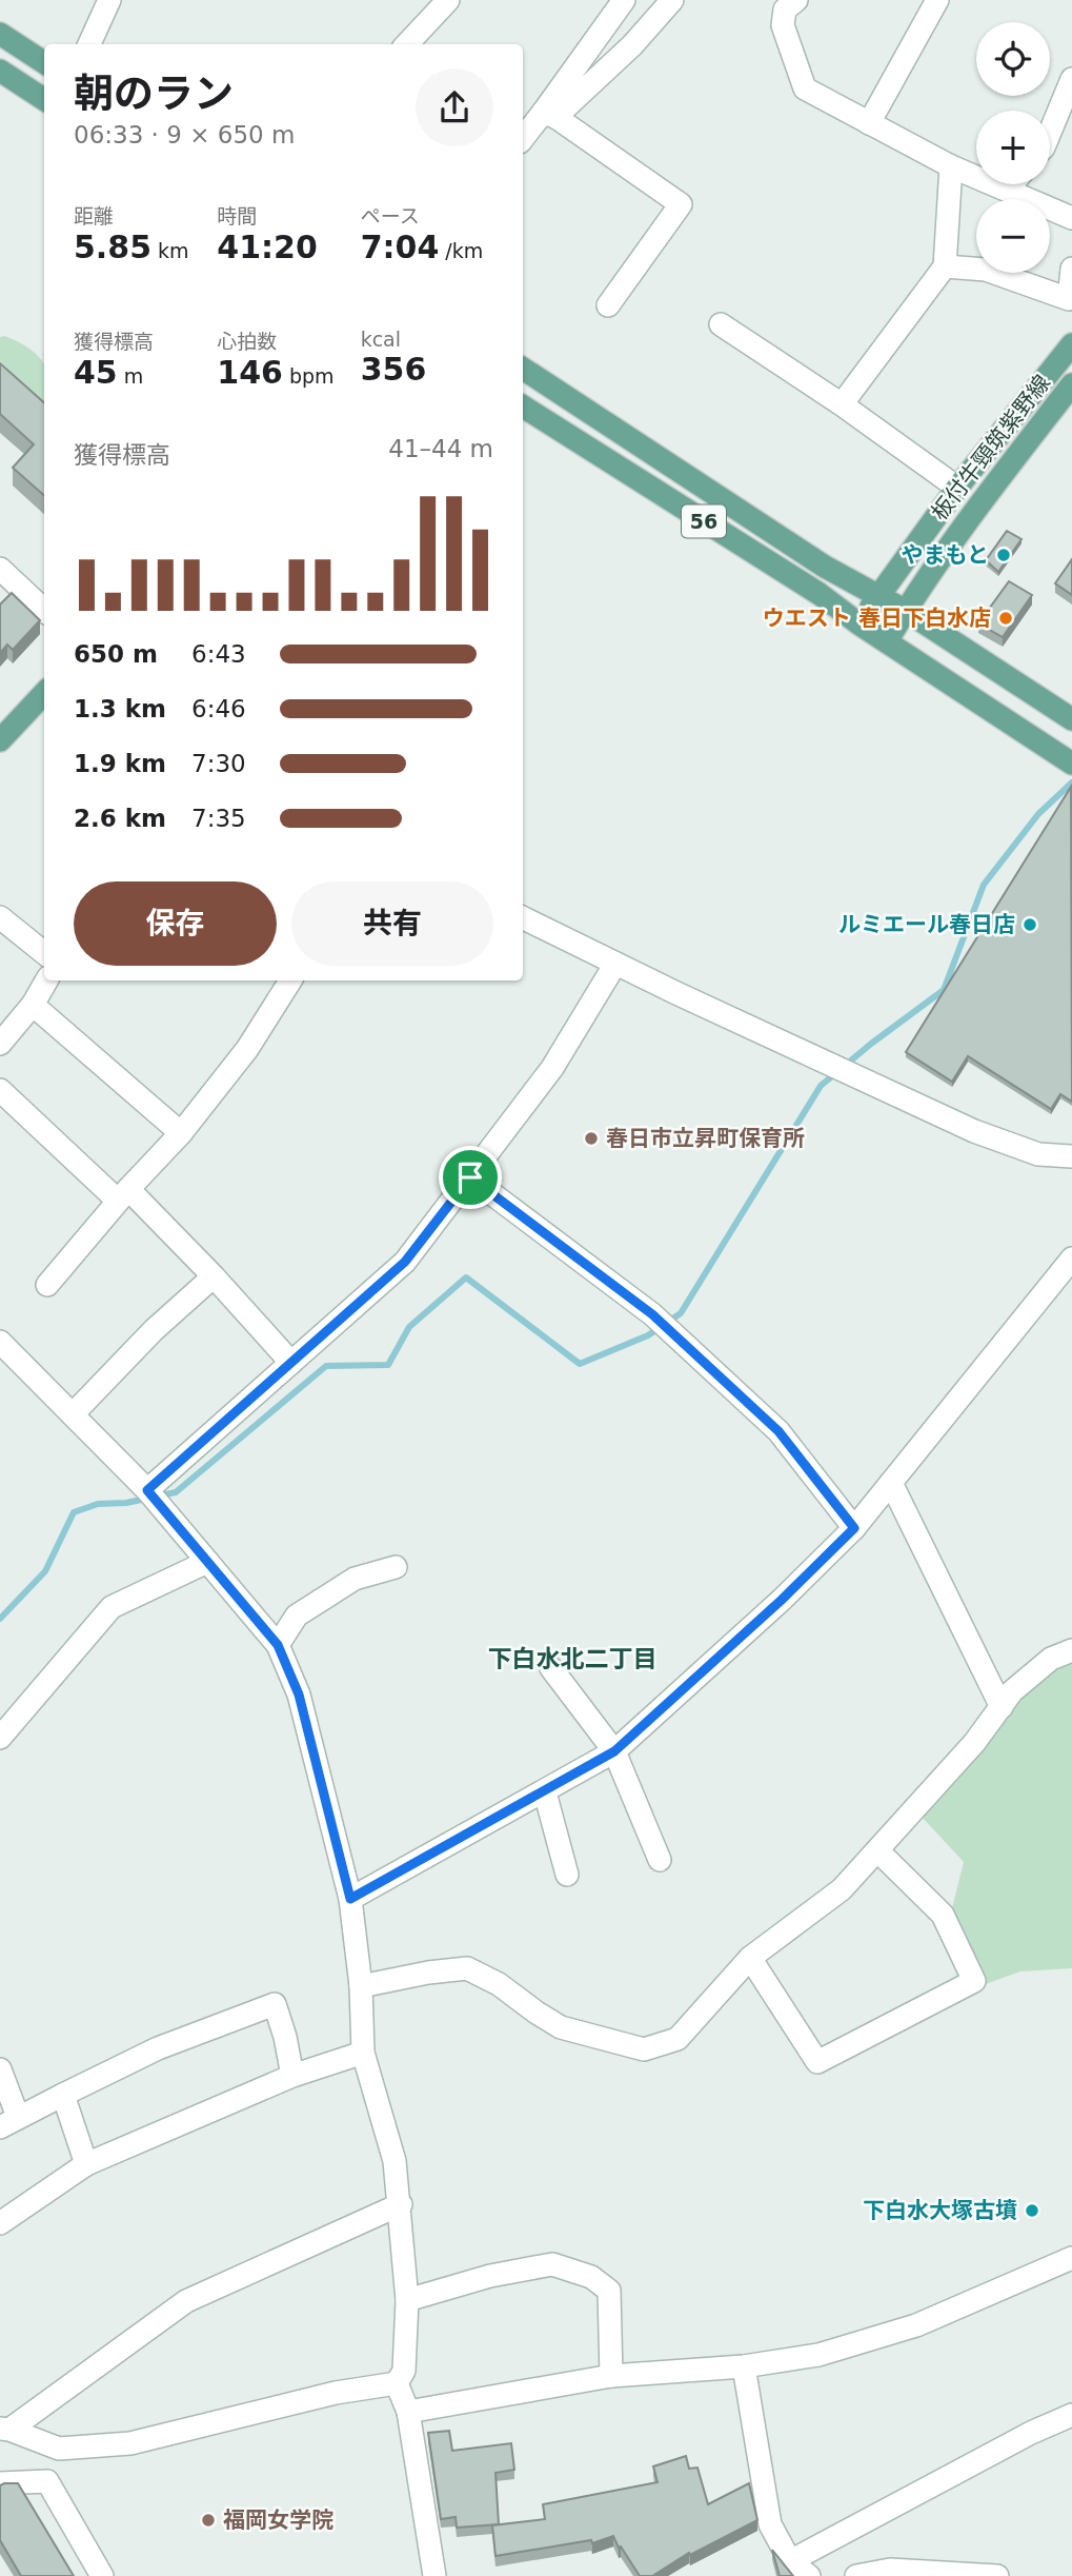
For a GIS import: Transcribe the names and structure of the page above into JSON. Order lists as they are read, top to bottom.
{
  "streets": {
    "main road": ["板付牛頸筑紫野線", "56"]
  },
  "crossings": [
    ["板付牛頸筑紫野線", "56"]
  ],
  "districts": ["下白水北二丁目"],
  "places": [
    "やまもと",
    "ウエスト 春日下白水店",
    "ルミエール春日店",
    "春日市立昇町保育所",
    "下白水大塚古墳",
    "福岡女学院"
  ],
  "page": {
    "map_buttons": ["+", "−"],
    "heading": ["朝のラン", "06:33 · 9 × 650 m"],
    "stats": [
      ["距離", "5.85 km"],
      ["時間", "41:20"],
      ["ペース", "7:04 /km"],
      ["獲得標高", "45 m"],
      ["心拍数", "146 bpm"],
      ["kcal", "356"]
    ],
    "chart": ["獲得標高", "41–44 m"],
    "list": [
      {
        "name": "650 m",
        "note": "6:43"
      },
      {
        "name": "1.3 km",
        "note": "6:46"
      },
      {
        "name": "1.9 km",
        "note": "7:30"
      },
      {
        "name": "2.6 km",
        "note": "7:35"
      }
    ],
    "buttons": ["保存", "共有"]
  }
}
